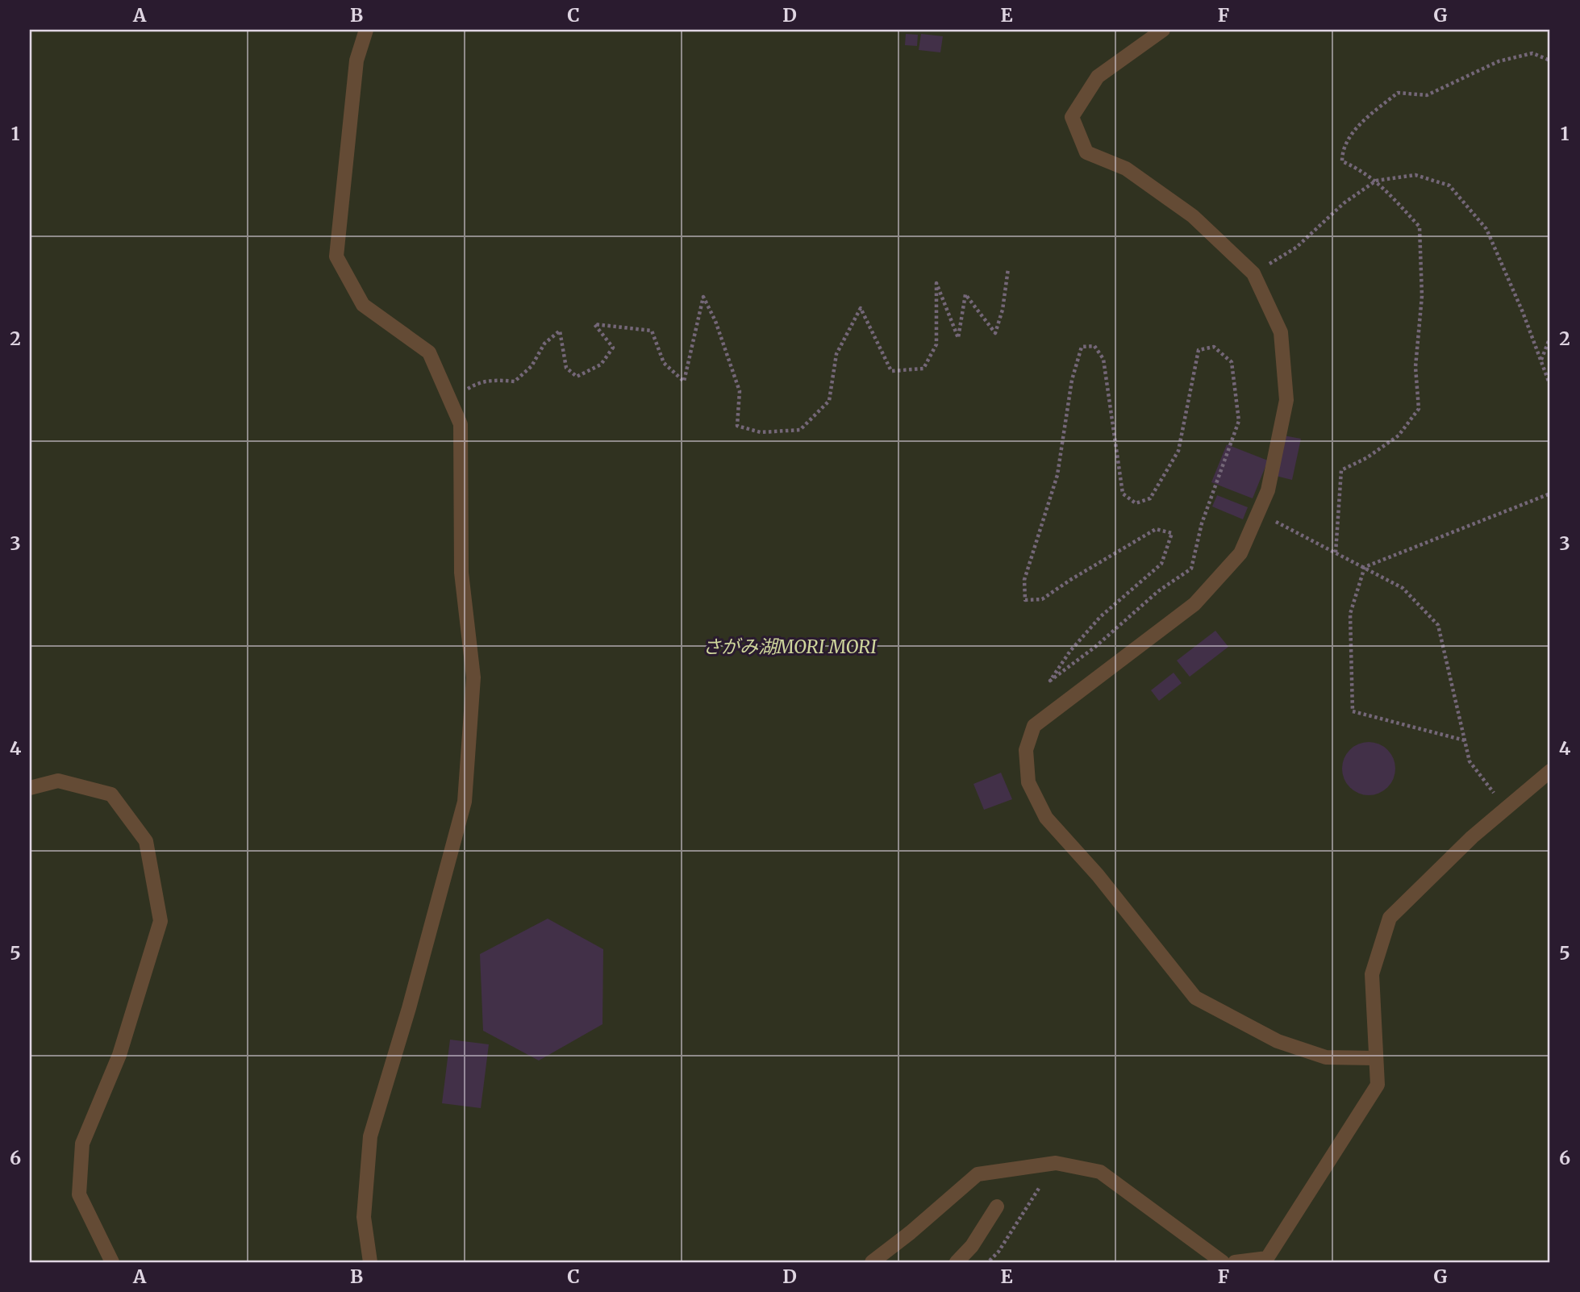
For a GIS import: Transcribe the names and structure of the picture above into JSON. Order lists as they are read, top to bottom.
{
  "parks": ["さがみ湖MORI MORI"],
  "grid": {
    "columns": [
      "A",
      "B",
      "C",
      "D",
      "E",
      "F",
      "G"
    ],
    "rows": [
      "1",
      "2",
      "3",
      "4",
      "5",
      "6"
    ]
  }
}
